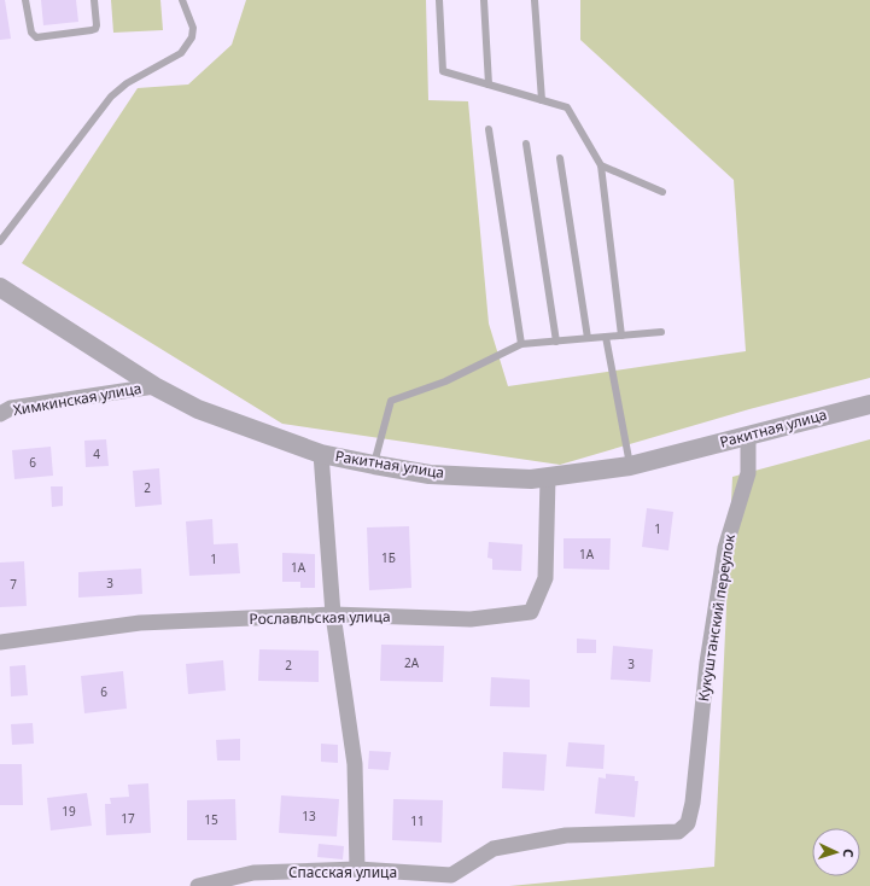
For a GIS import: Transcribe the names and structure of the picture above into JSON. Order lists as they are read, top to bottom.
{
  "streets": {
    "street": [
      "Химкинская улица",
      "Ракитная улица",
      "Рославльская улица",
      "Кукуштанский переулок",
      "Спасская улица"
    ]
  },
  "crossings": [
    ["Химкинская улица", "Ракитная улица"],
    ["Ракитная улица", "Рославльская улица"],
    ["Ракитная улица", "Кукуштанский переулок"],
    ["Кукуштанский переулок", "Спасская улица"]
  ],
  "house_numbers": [
    "4",
    "6",
    "2",
    "1",
    "1А",
    "1Б",
    "1",
    "1А",
    "3",
    "7",
    "2А",
    "3",
    "2",
    "6",
    "19",
    "13",
    "17",
    "15",
    "11"
  ],
  "north": "right"
}
